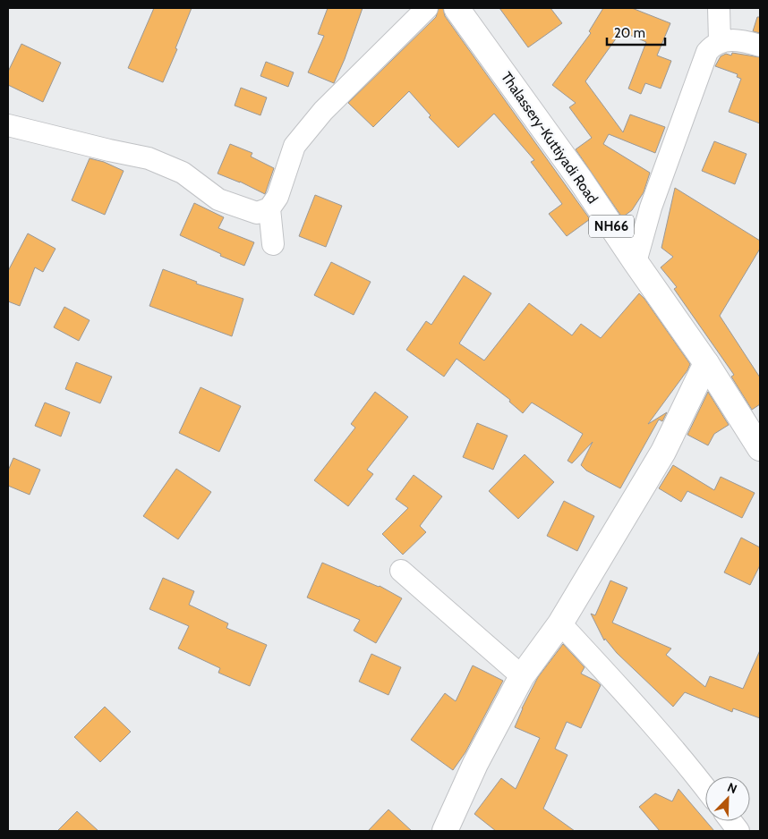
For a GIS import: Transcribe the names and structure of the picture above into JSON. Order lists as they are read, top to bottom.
{
  "streets": {
    "main road": ["Thalassery-Kuttiyadi Road", "NH66"]
  },
  "scale_bar": "20 m",
  "north": "top right"
}
